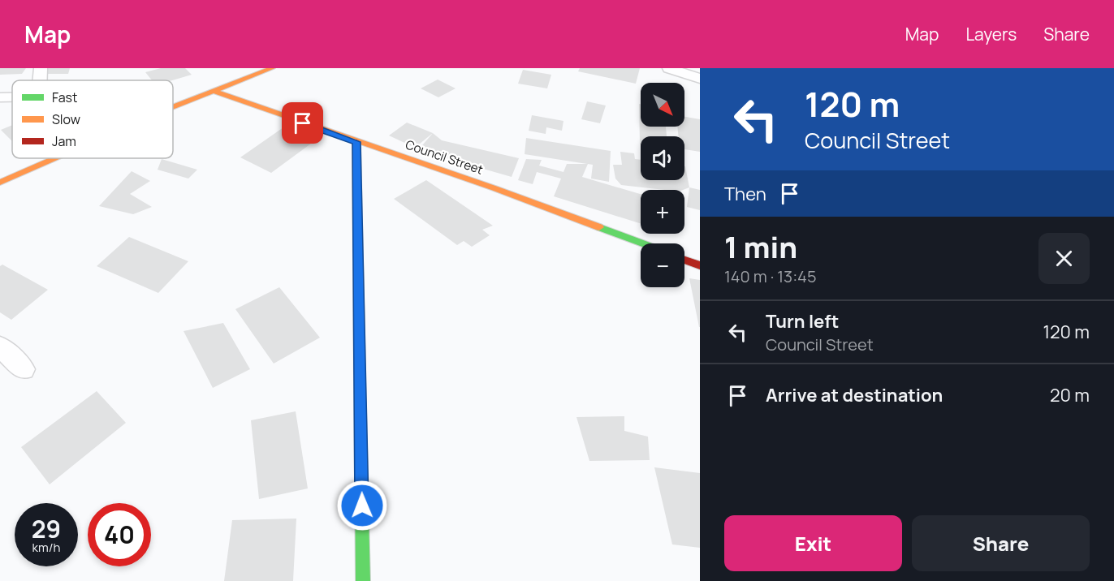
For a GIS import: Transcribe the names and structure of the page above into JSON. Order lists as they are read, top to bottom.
{
  "streets": {
    "main road": ["Council Street"]
  },
  "legend": ["Fast", "Slow", "Jam"],
  "north": "bottom right",
  "page": {
    "header": "Map",
    "nav": ["Map", "Layers", "Share"],
    "turn": ["120 m", "Council Street"],
    "map_buttons": ["+", "−"],
    "then": "Then",
    "heading": ["1 min", "140 m · 13:45"],
    "list": [
      {
        "name": "Turn left",
        "note": "Council Street",
        "value": "120 m"
      },
      {
        "name": "Arrive at destination",
        "value": "20 m"
      }
    ],
    "speed": "29 km/h",
    "limit": "40",
    "buttons": ["Exit", "Share"]
  }
}
